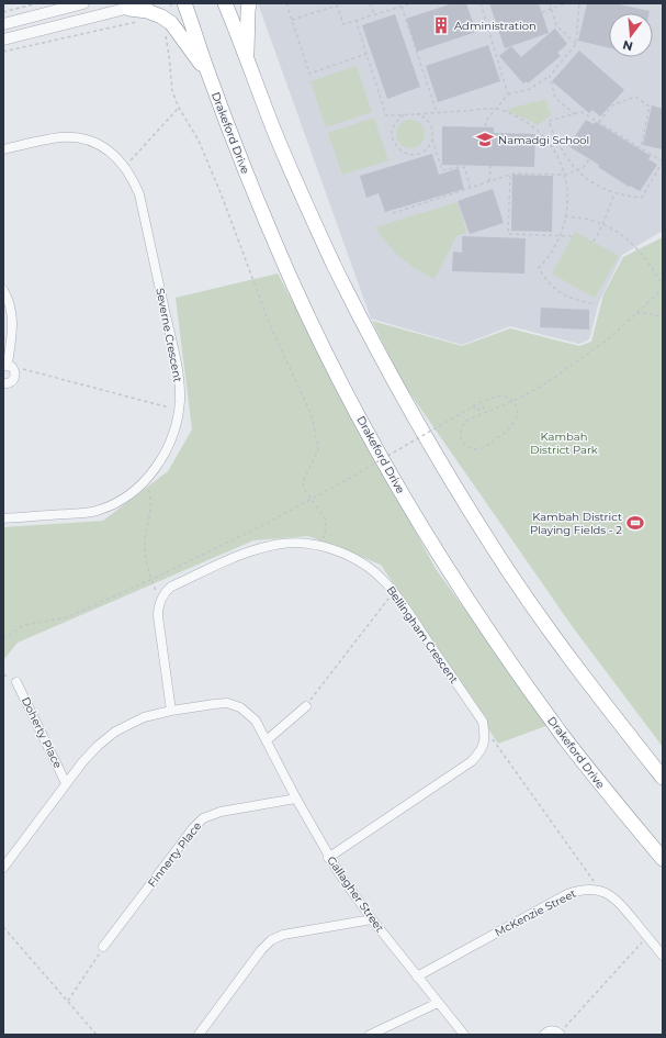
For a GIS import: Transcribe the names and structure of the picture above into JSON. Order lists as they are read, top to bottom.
{
  "streets": {
    "highway": ["Drakeford Drive"],
    "street": [
      "Severne Crescent",
      "Bellingham Crescent",
      "Doherty Place",
      "Finnerty Place",
      "Gallagher Street",
      "McKenzie Street"
    ]
  },
  "crossings": [
    ["Bellingham Crescent", "Gallagher Street"],
    ["Doherty Place", "Gallagher Street"],
    ["Finnerty Place", "Gallagher Street"],
    ["Gallagher Street", "McKenzie Street"]
  ],
  "parks": ["Kambah District Park"],
  "places": {
    "building": ["Administration"],
    "school or university": ["Namadgi School"],
    "sports": ["Kambah District Playing Fields - 2"]
  },
  "north": "bottom"
}
